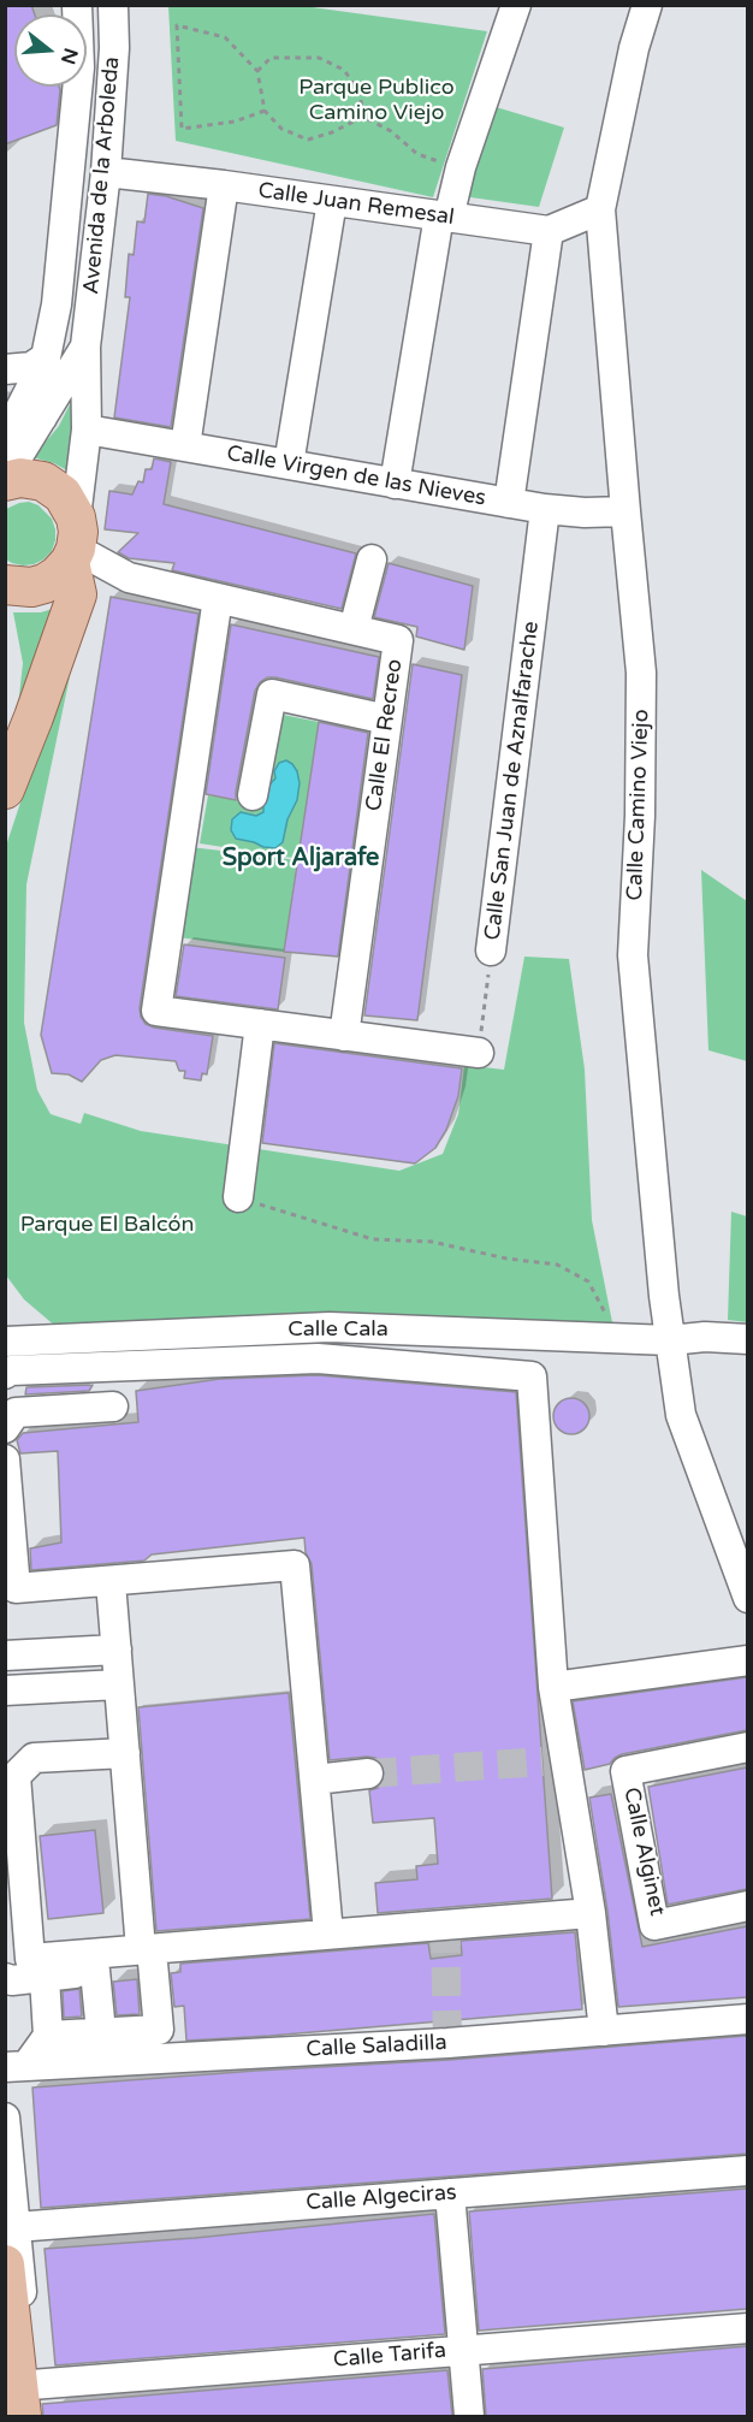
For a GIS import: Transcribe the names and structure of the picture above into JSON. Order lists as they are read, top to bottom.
{
  "streets": {
    "street": [
      "Avenida de la Arboleda",
      "Calle Juan Remesal",
      "Calle Virgen de las Nieves",
      "Calle El Recreo",
      "Calle San Juan de Aznalfarache",
      "Calle Camino Viejo",
      "Calle Cala",
      "Calle Alginet",
      "Calle Saladilla",
      "Calle Algeciras",
      "Calle Tarifa"
    ]
  },
  "crossings": [
    ["Avenida de la Arboleda", "Calle Juan Remesal"],
    ["Avenida de la Arboleda", "Calle Virgen de las Nieves"],
    ["Avenida de la Arboleda", "Calle El Recreo"],
    ["Calle Virgen de las Nieves", "Calle San Juan de Aznalfarache"],
    ["Calle Virgen de las Nieves", "Calle Camino Viejo"],
    ["Calle Camino Viejo", "Calle Cala"]
  ],
  "districts": ["Sport Aljarafe"],
  "parks": ["Parque Publico Camino Viejo", "Parque El Balcón"],
  "north": "right"
}
